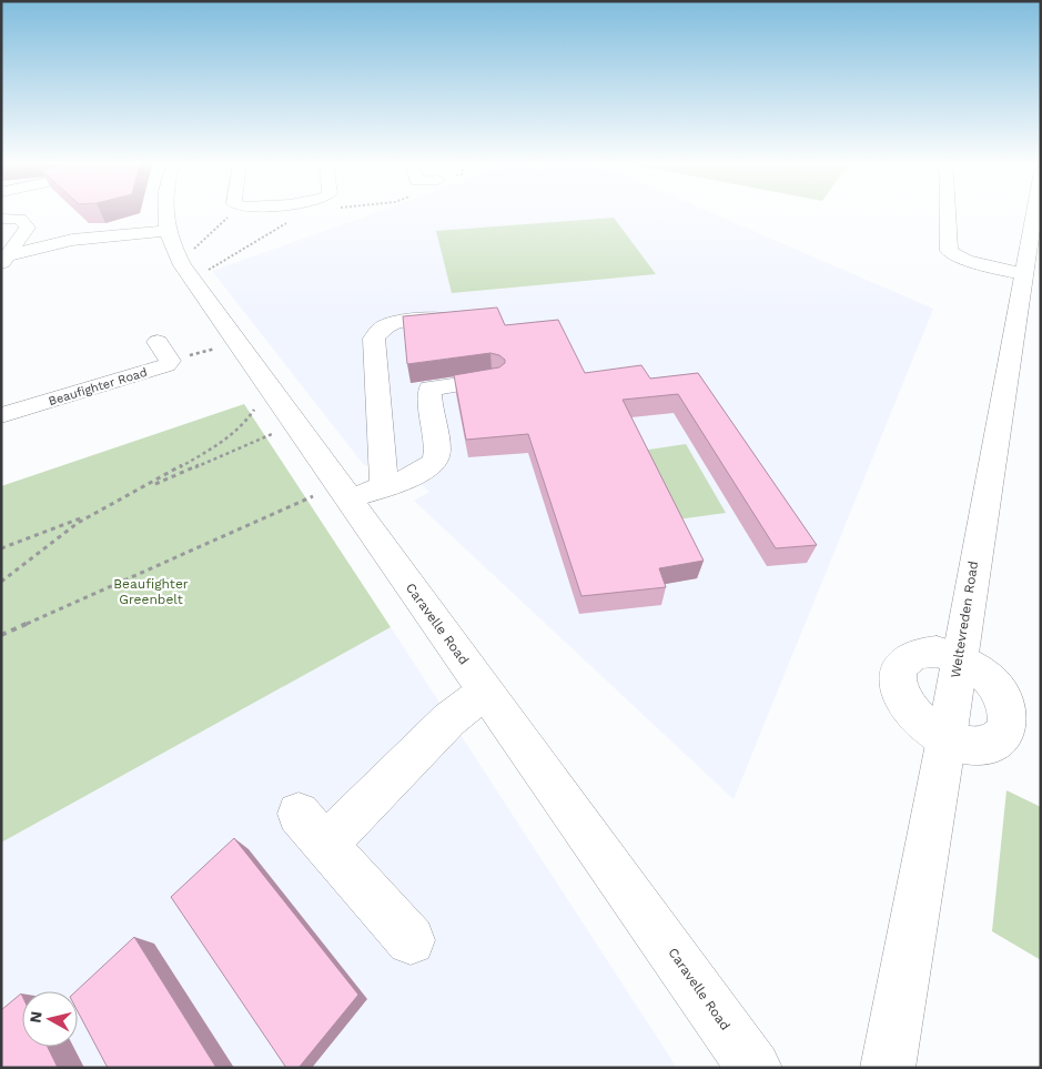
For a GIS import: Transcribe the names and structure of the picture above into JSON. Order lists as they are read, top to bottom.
{
  "streets": {
    "street": ["Beaufighter Road", "Weltevreden Road", "Caravelle Road"]
  },
  "parks": ["Beaufighter Greenbelt"],
  "north": "left"
}
